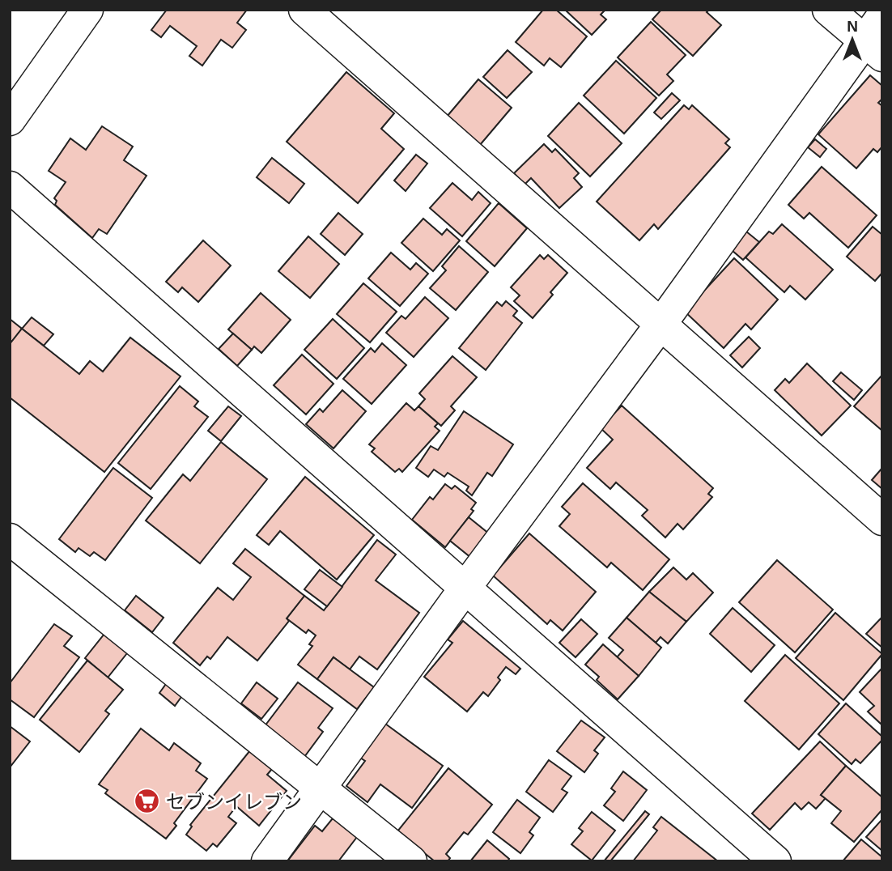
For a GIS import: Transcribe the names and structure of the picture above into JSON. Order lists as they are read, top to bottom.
{
  "places": {
    "supermarket": ["セブンイレブン"]
  },
  "north": "top"
}
